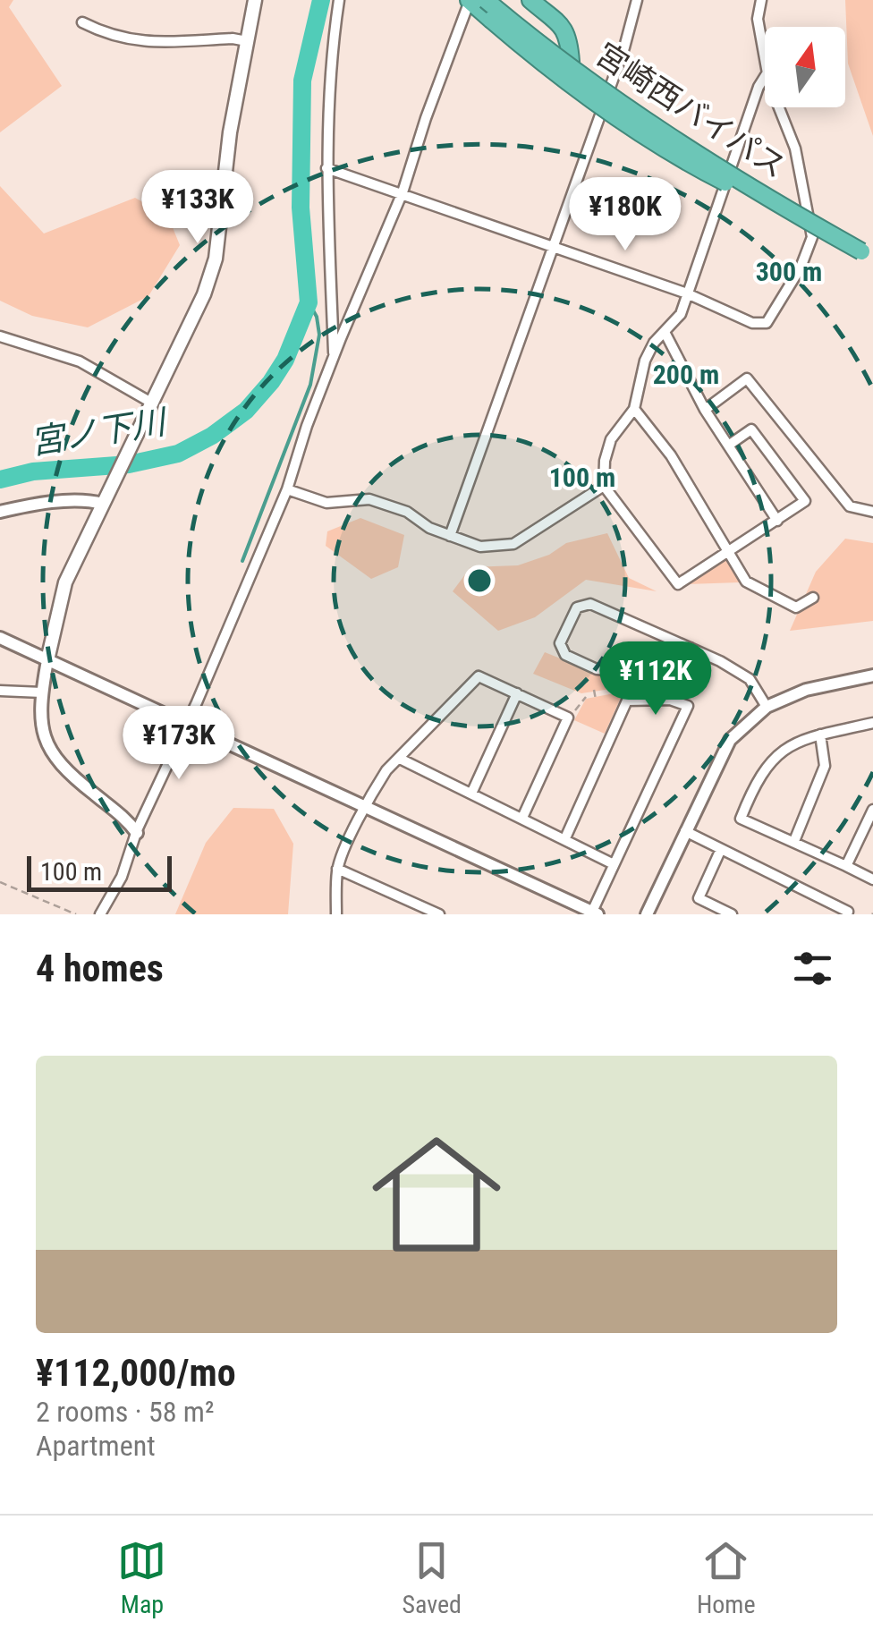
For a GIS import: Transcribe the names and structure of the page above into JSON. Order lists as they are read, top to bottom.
{
  "streets": {
    "highway": ["宮崎西バイパス"]
  },
  "water": ["宮ノ下川"],
  "scale_bar": "100 m",
  "north": "top",
  "page": {
    "price": [
      "¥133K",
      "¥180K",
      "¥112K",
      "¥173K"
    ],
    "scale": "100 m",
    "heading": "4 homes",
    "list": [
      {
        "name": "¥112,000/mo",
        "note": "2 rooms · 58 m² · Apartment"
      }
    ],
    "tabs": ["Map", "Saved", "Home"]
  },
  "rings": ["300 m", "200 m", "100 m"]
}
